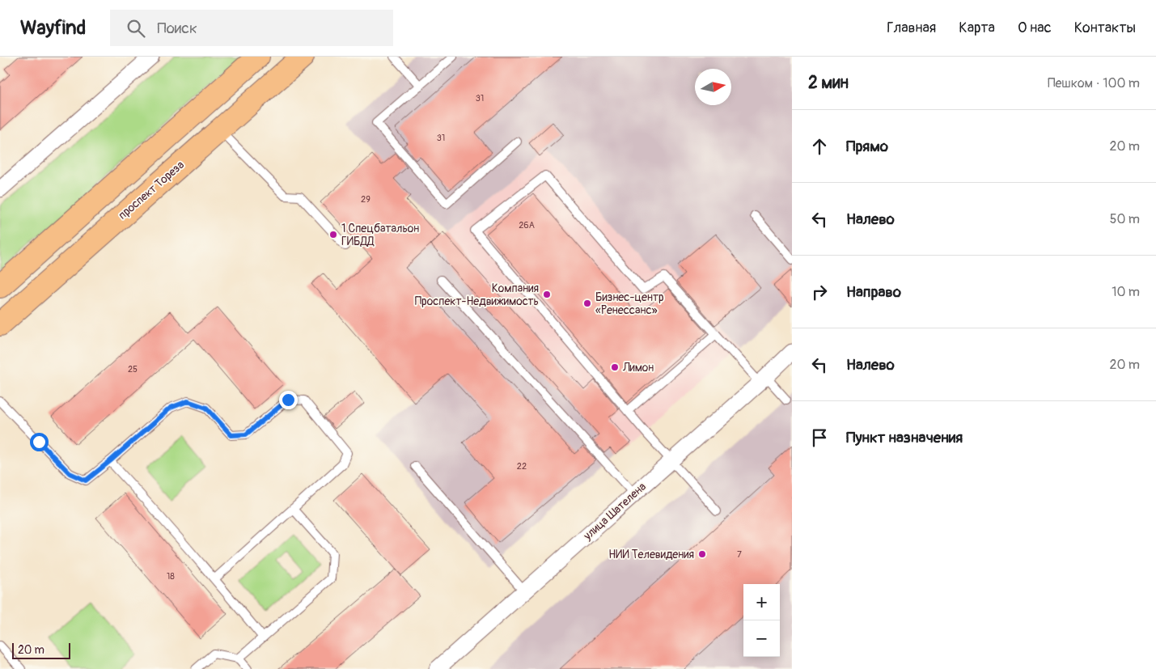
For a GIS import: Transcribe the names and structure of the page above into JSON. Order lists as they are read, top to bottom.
{
  "streets": {
    "main road": ["проспект Тореза"],
    "street": ["улица Шателена"]
  },
  "places": [
    "1 Спецбатальон ГИБДД",
    "Компания Проспект-Недвижимость",
    "Бизнес-центр «Ренессанс»",
    "Лимон",
    "НИИ Телевидения"
  ],
  "house_numbers": [
    "31",
    "31",
    "29",
    "26А",
    "25",
    "22",
    "7",
    "18"
  ],
  "scale_bar": "20 m",
  "north": "right",
  "page": {
    "header": "Wayfind",
    "search": "Поиск",
    "nav": [
      "Главная",
      "Карта",
      "О нас",
      "Контакты"
    ],
    "heading": ["2 мин", "Пешком · 100 m"],
    "list": [
      ["Прямо", "20 m"],
      ["Налево", "50 m"],
      ["Направо", "10 m"],
      ["Налево", "20 m"],
      "Пункт назначения"
    ],
    "map_buttons": ["+", "−"],
    "scale": "20 m"
  }
}
